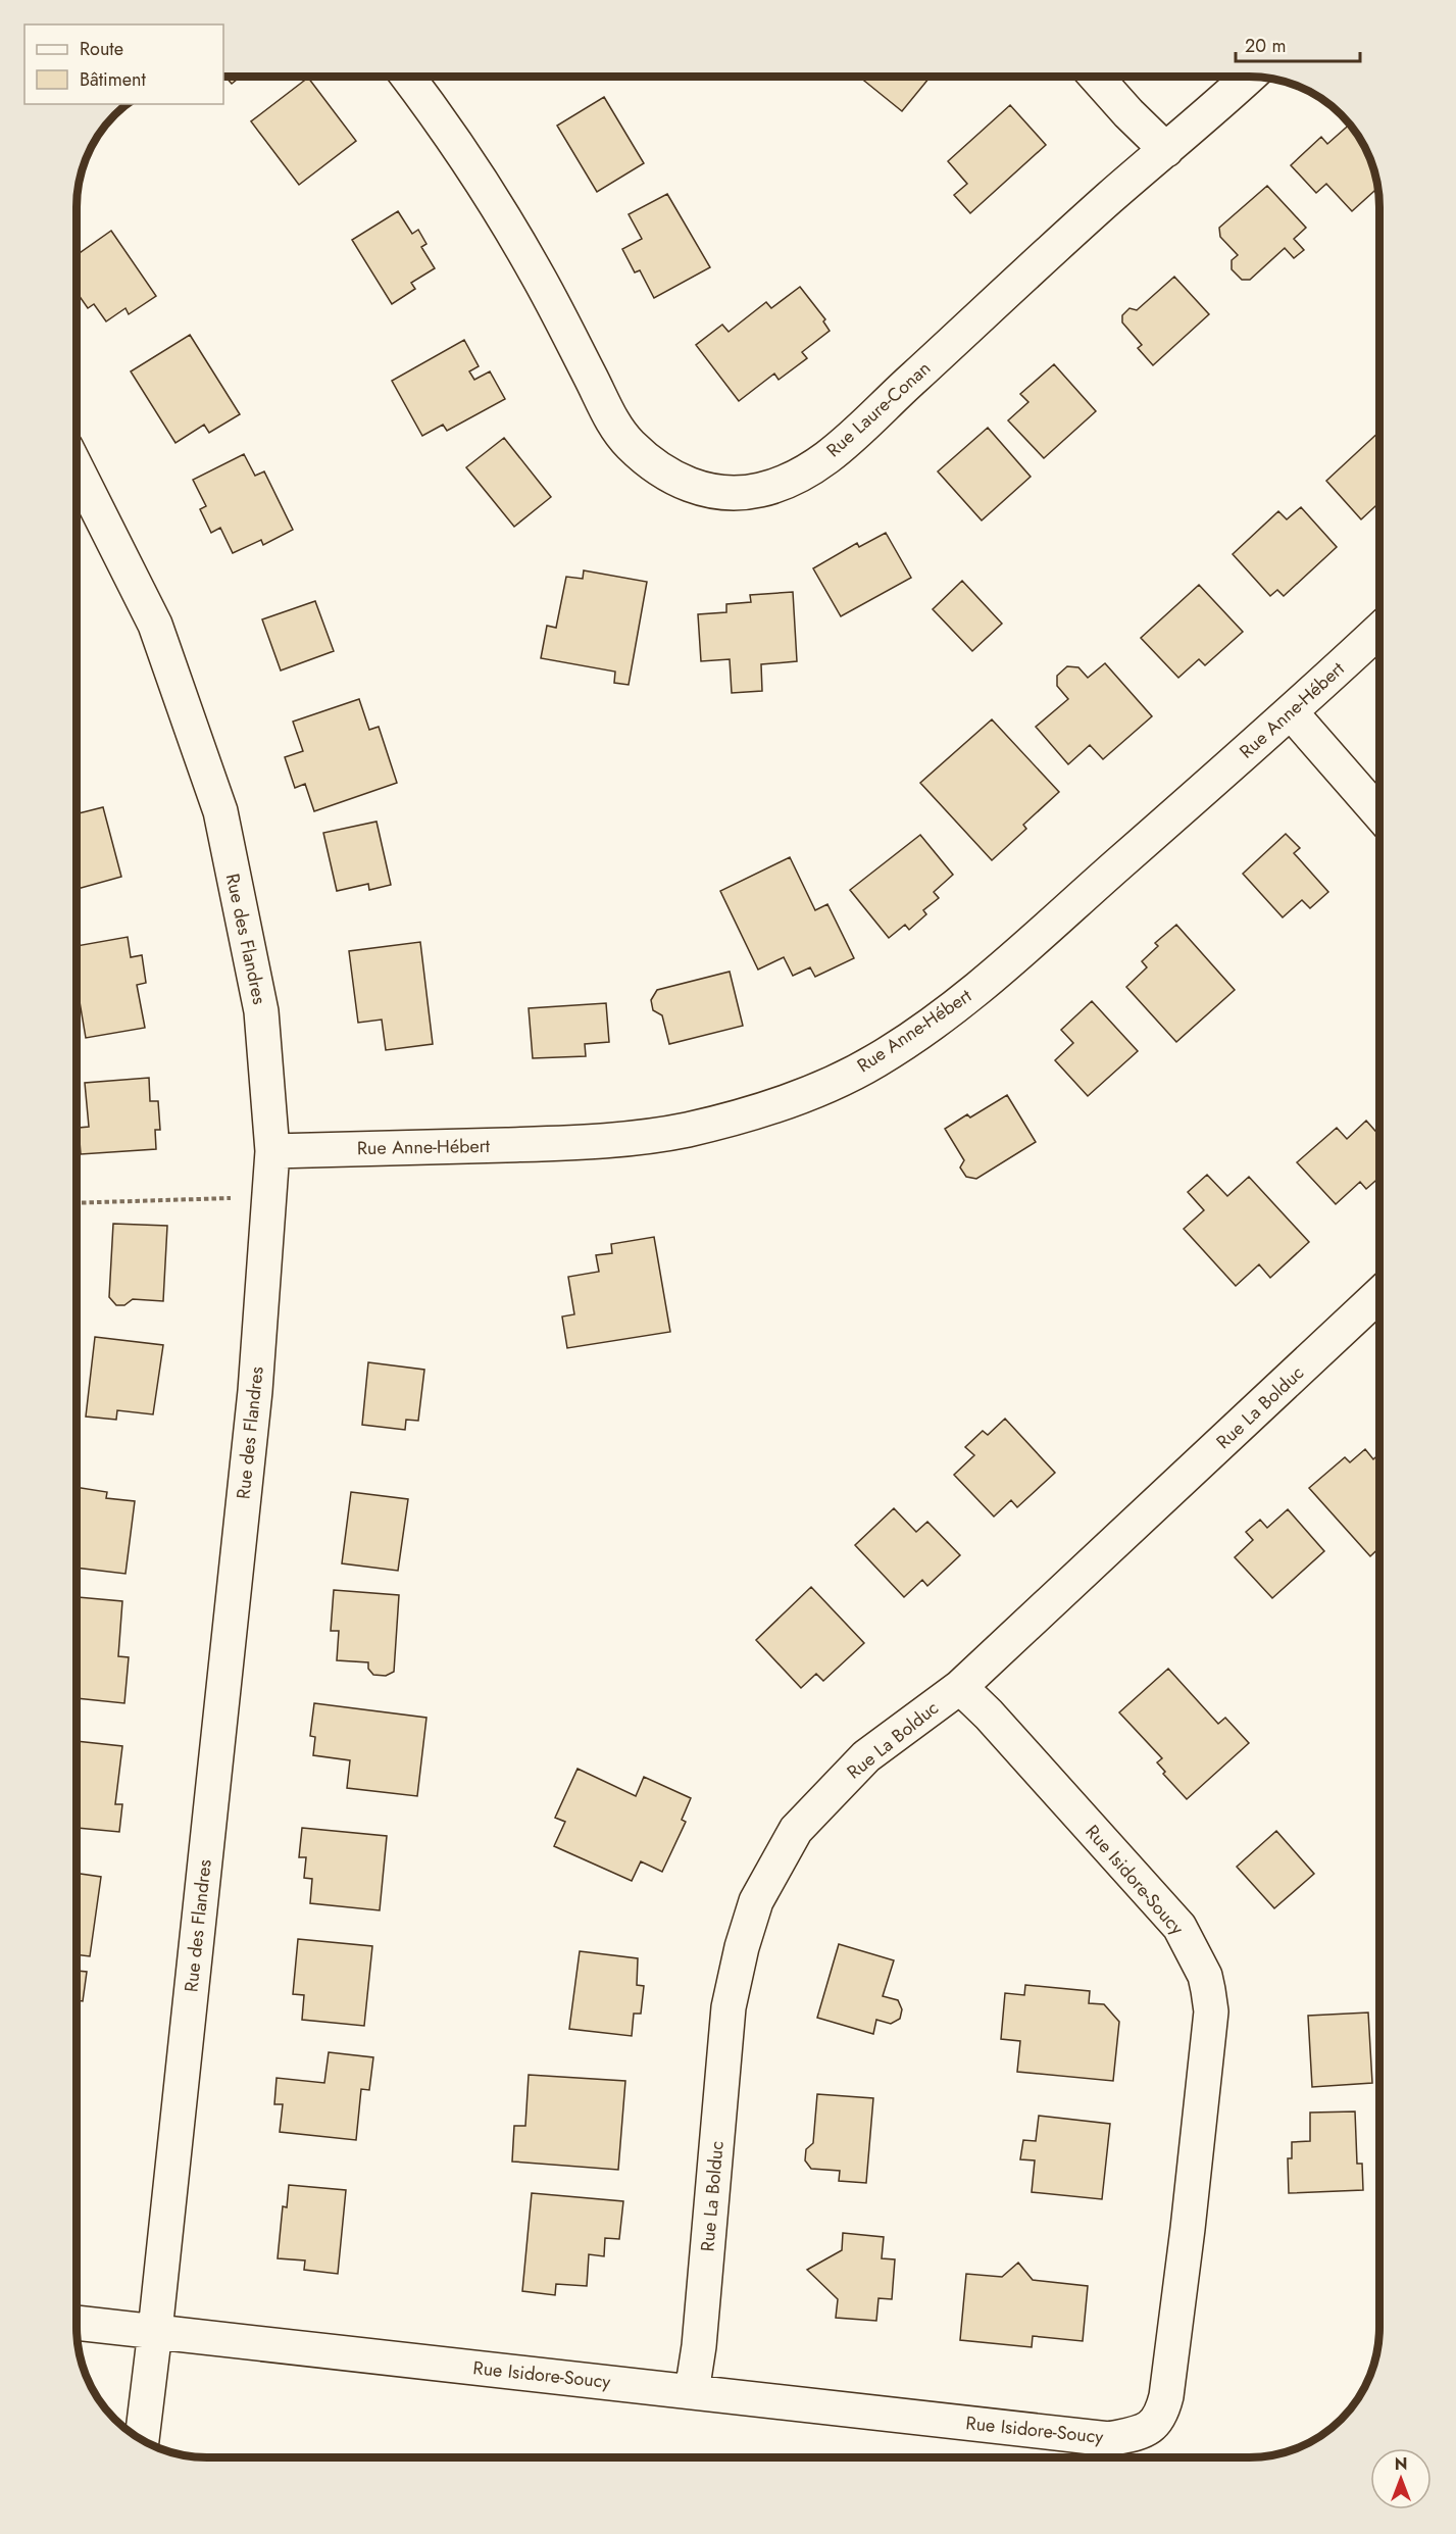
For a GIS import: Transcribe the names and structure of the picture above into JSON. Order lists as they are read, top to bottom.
{
  "streets": {
    "street": [
      "Rue Laure-Conan",
      "Rue Anne-Hébert",
      "Rue des Flandres",
      "Rue La Bolduc",
      "Rue Isidore-Soucy"
    ]
  },
  "crossings": [
    ["Rue Anne-Hébert", "Rue des Flandres"],
    ["Rue des Flandres", "Rue Isidore-Soucy"],
    ["Rue La Bolduc", "Rue Isidore-Soucy"]
  ],
  "legend": ["Route", "Bâtiment"],
  "scale_bar": "20 m",
  "north": "top"
}
